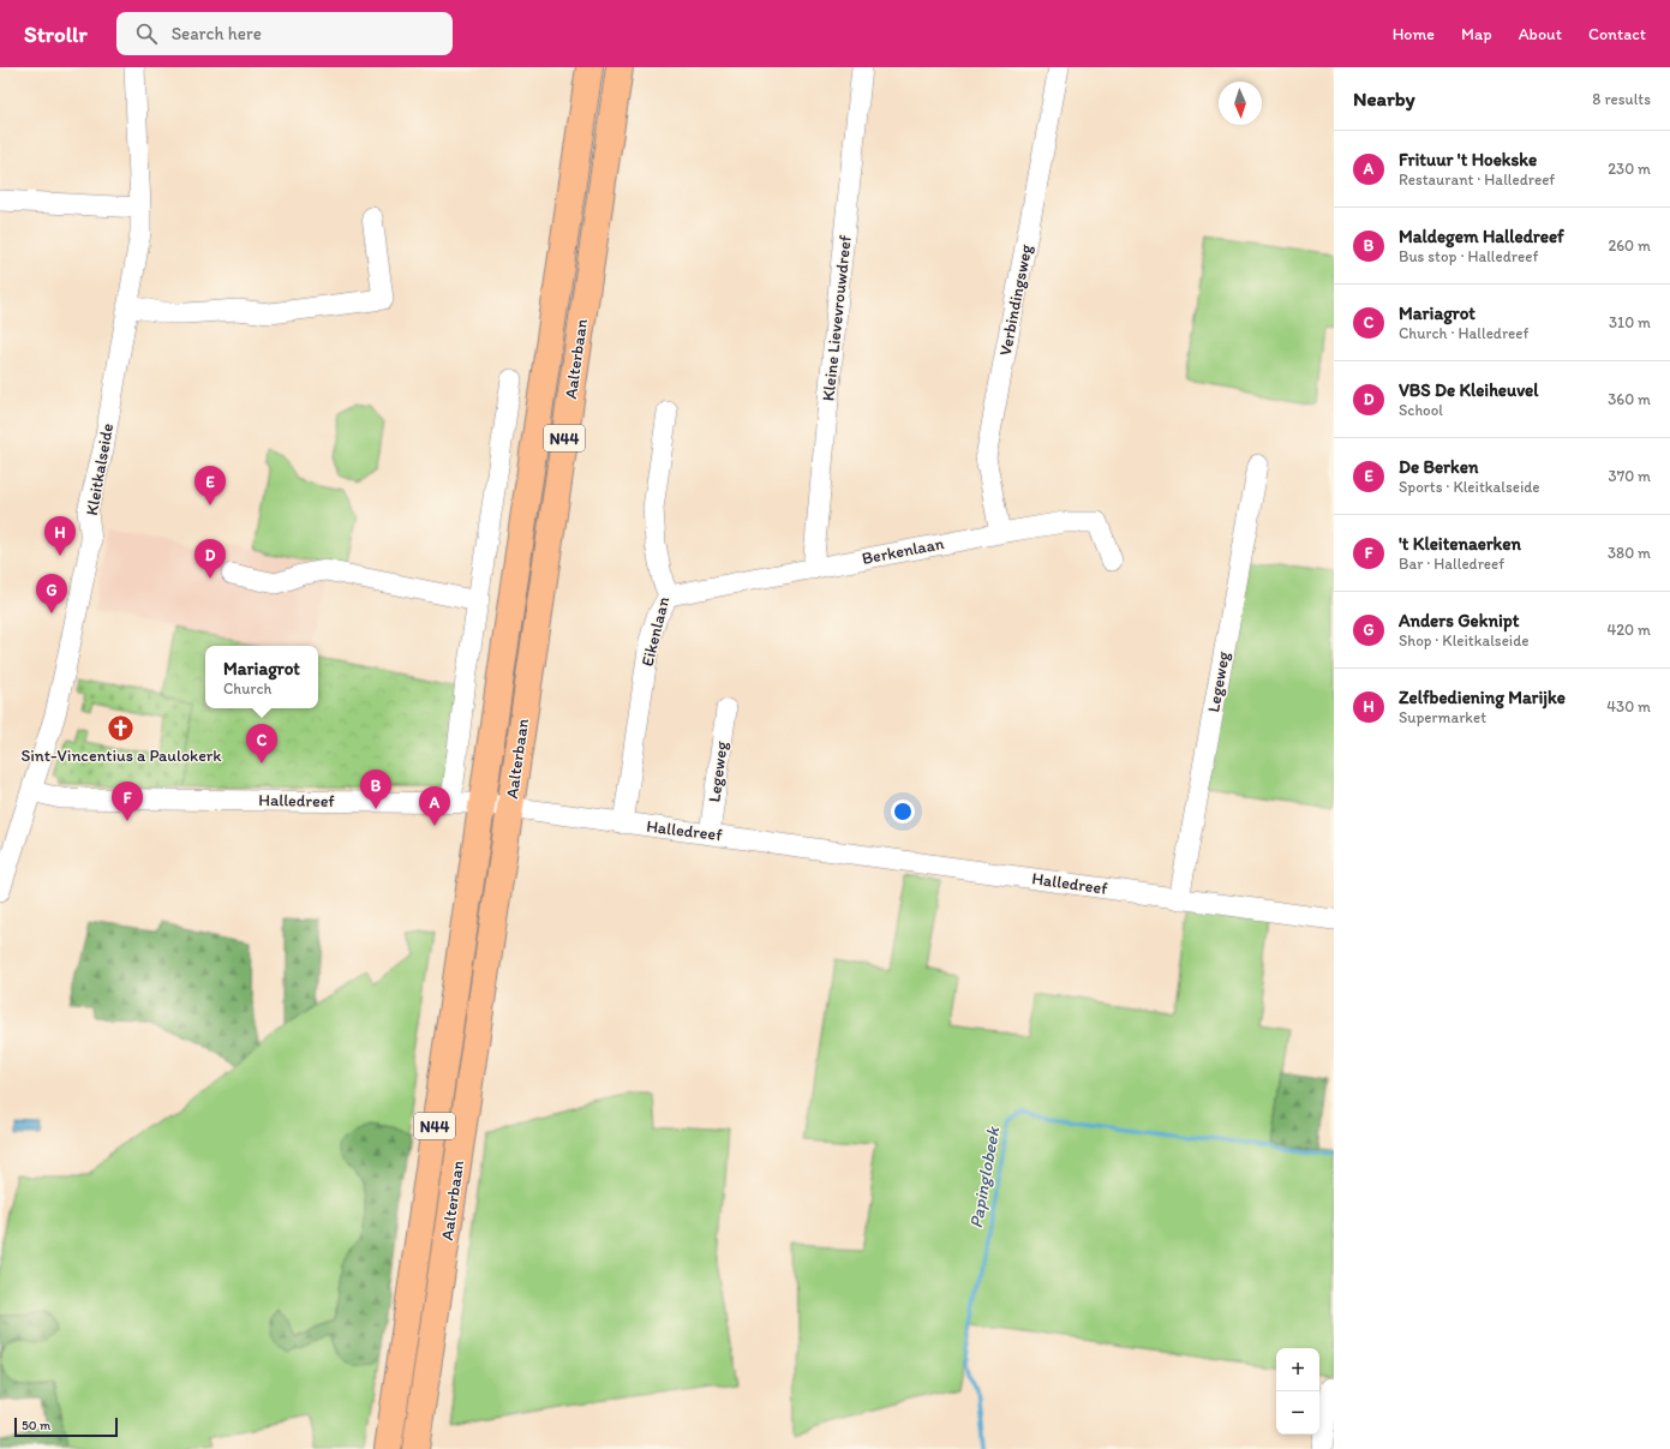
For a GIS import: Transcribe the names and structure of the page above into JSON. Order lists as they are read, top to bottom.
{
  "streets": {
    "highway": ["Aalterbaan", "N44"],
    "street": [
      "Verbindingsweg",
      "Kleine Lievevrouwdreef",
      "Kleitkalseide",
      "Berkenlaan",
      "Eikenlaan",
      "Legeweg",
      "Halledreef"
    ]
  },
  "crossings": [
    ["Verbindingsweg", "Berkenlaan"],
    ["Kleine Lievevrouwdreef", "Berkenlaan"],
    ["Aalterbaan", "Halledreef"],
    ["Kleitkalseide", "Halledreef"],
    ["Berkenlaan", "Eikenlaan"],
    ["Eikenlaan", "Halledreef"],
    ["Legeweg", "Halledreef"]
  ],
  "water": ["Papinglobeek"],
  "places": {
    "church": ["Sint-Vincentius a Paulokerk"]
  },
  "scale_bar": "50 m",
  "north": "bottom",
  "page": {
    "header": "Strollr",
    "search": "Search here",
    "nav": [
      "Home",
      "Map",
      "About",
      "Contact"
    ],
    "heading": ["Nearby", "8 results"],
    "list": [
      {
        "mark": "A",
        "name": "Frituur 't Hoekske",
        "note": "Restaurant · Halledreef",
        "value": "230 m"
      },
      {
        "mark": "B",
        "name": "Maldegem Halledreef",
        "note": "Bus stop · Halledreef",
        "value": "260 m"
      },
      {
        "mark": "C",
        "name": "Mariagrot",
        "note": "Church · Halledreef",
        "value": "310 m"
      },
      {
        "mark": "D",
        "name": "VBS De Kleiheuvel",
        "note": "School",
        "value": "360 m"
      },
      {
        "mark": "E",
        "name": "De Berken",
        "note": "Sports · Kleitkalseide",
        "value": "370 m"
      },
      {
        "mark": "F",
        "name": "'t Kleitenaerken",
        "note": "Bar · Halledreef",
        "value": "380 m"
      },
      {
        "mark": "G",
        "name": "Anders Geknipt",
        "note": "Shop · Kleitkalseide",
        "value": "420 m"
      },
      {
        "mark": "H",
        "name": "Zelfbediening Marijke",
        "note": "Supermarket",
        "value": "430 m"
      }
    ],
    "pins": [
      "E",
      "H",
      "D",
      "G",
      "C",
      "B",
      "F",
      "A"
    ],
    "popup": ["Mariagrot", "Church"],
    "map_buttons": ["+", "−"],
    "scale": "50 m"
  }
}
